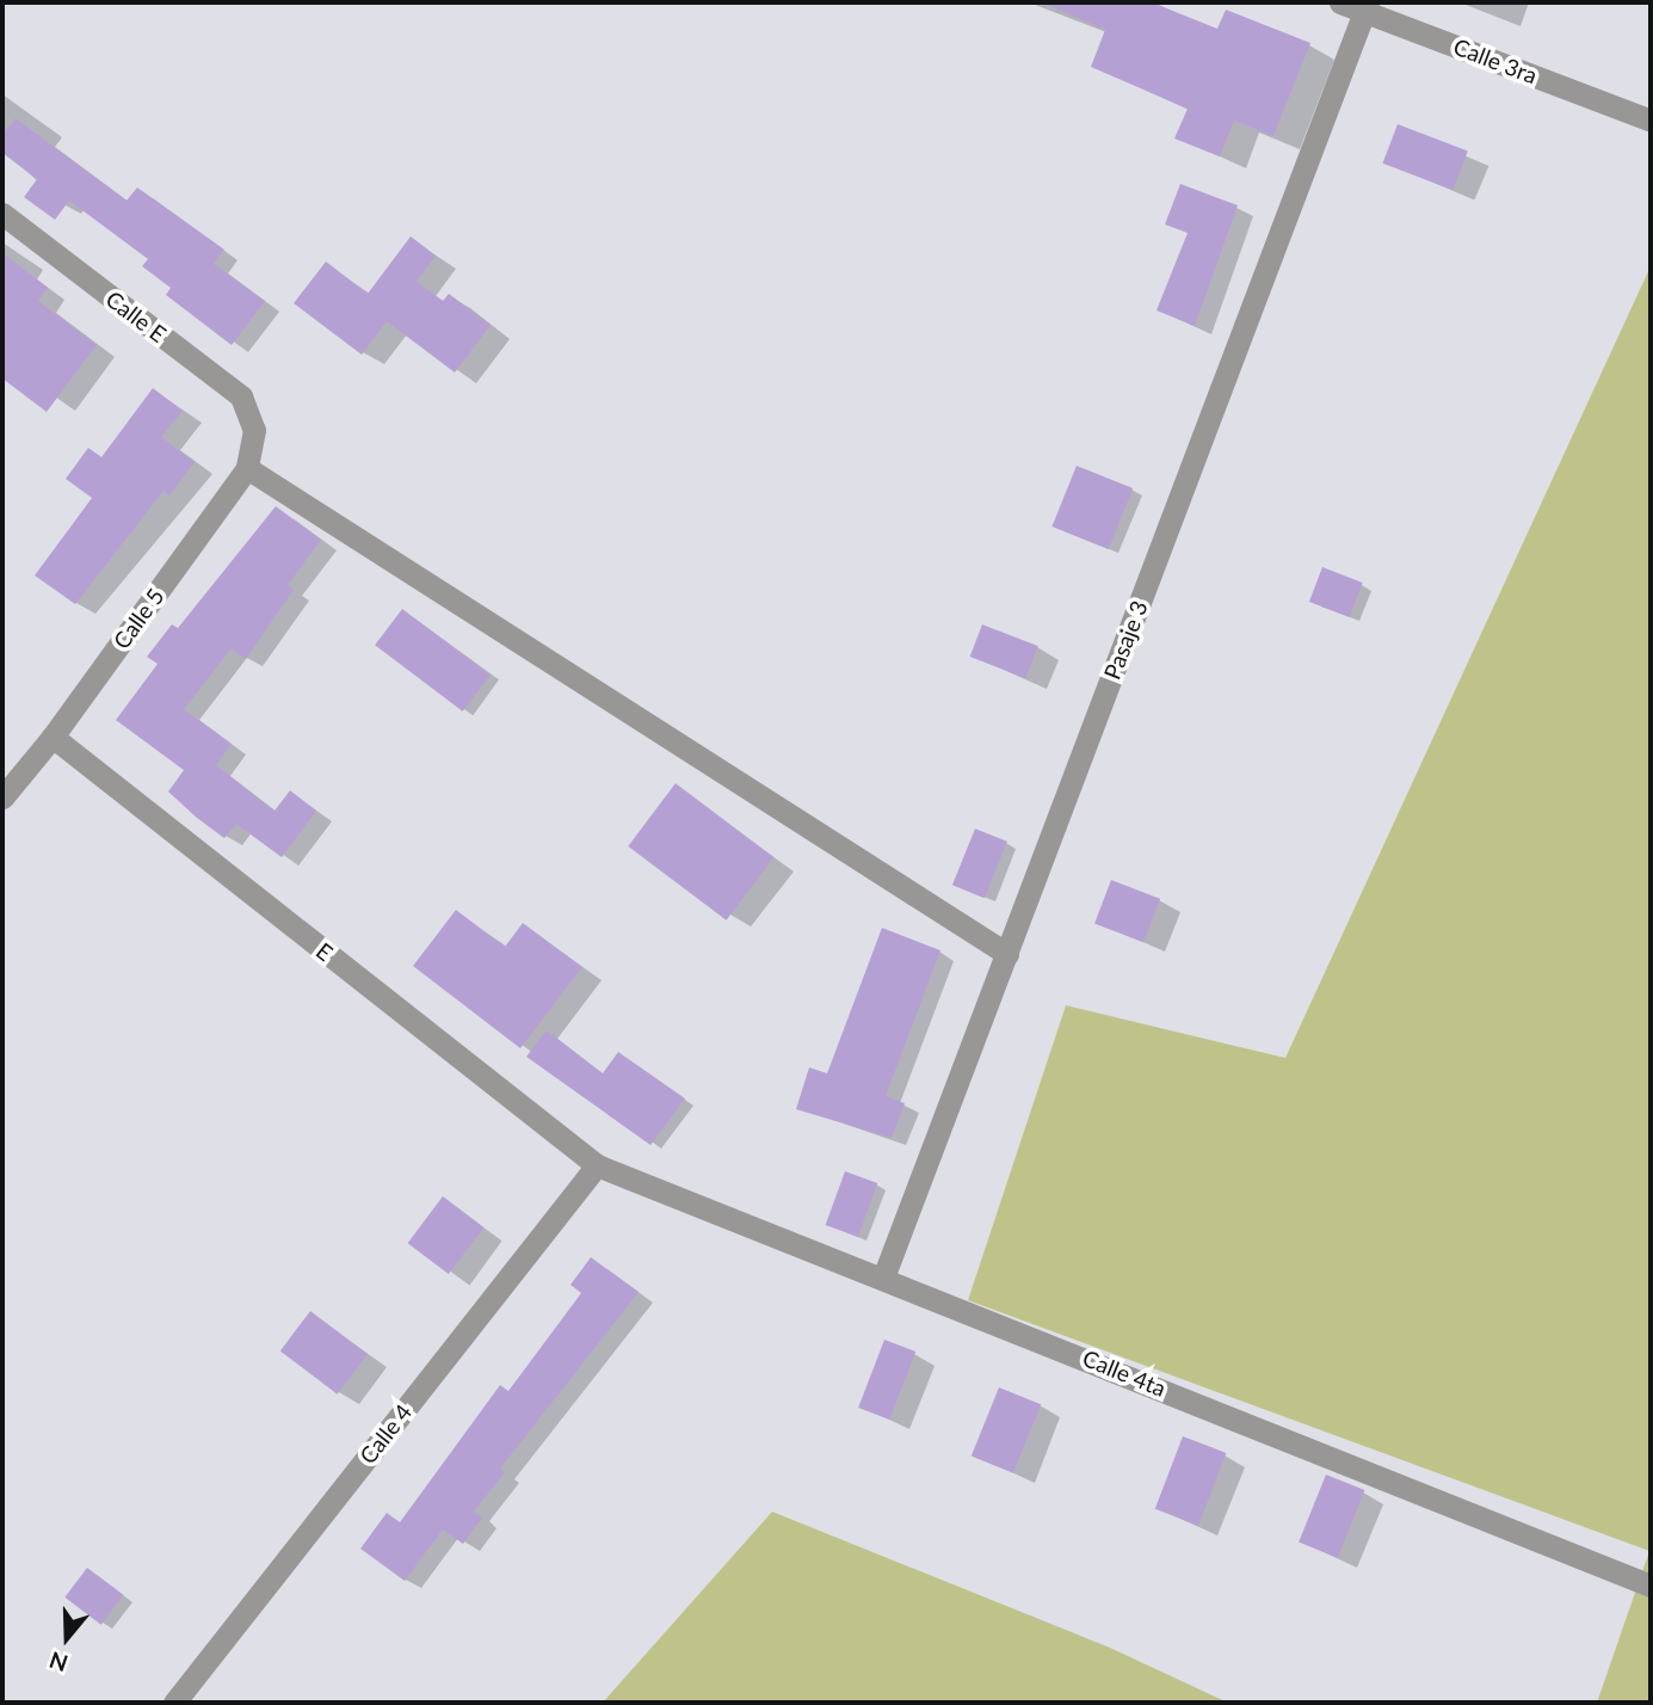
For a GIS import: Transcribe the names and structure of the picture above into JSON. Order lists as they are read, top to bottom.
{
  "streets": {
    "street": [
      "Calle 3ra",
      "Calle E",
      "Calle 5",
      "Pasaje 3",
      "E",
      "Calle 4ta",
      "Calle 4"
    ]
  },
  "crossings": [
    ["Calle 3ra", "Pasaje 3"],
    ["Calle E", "Calle 5"],
    ["Calle 5", "E"],
    ["Pasaje 3", "Calle 4ta"],
    ["E", "Calle 4ta"],
    ["E", "Calle 4"],
    ["Calle 4ta", "Calle 4"]
  ],
  "north": "bottom"
}
